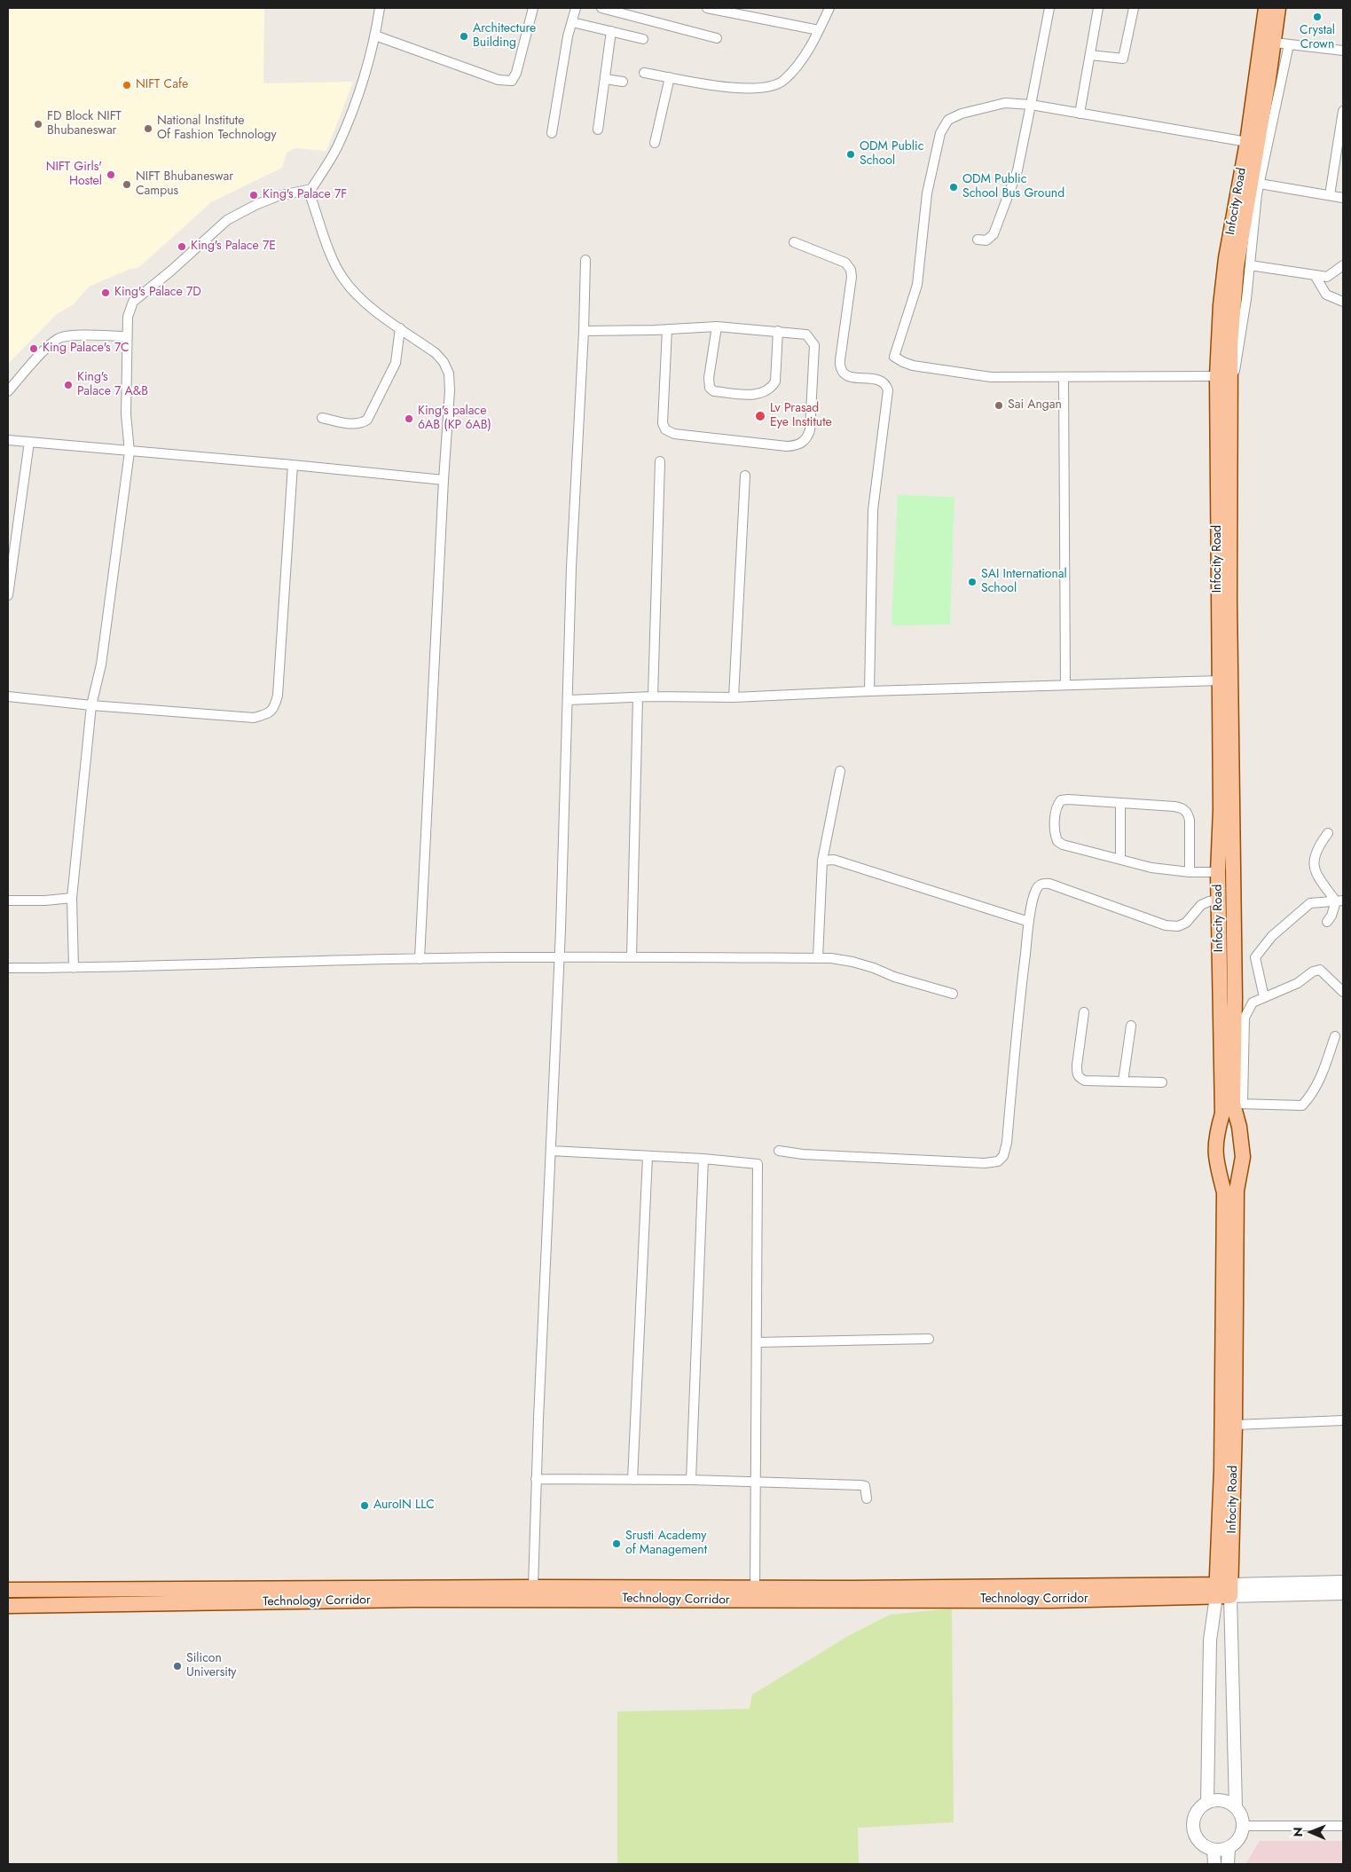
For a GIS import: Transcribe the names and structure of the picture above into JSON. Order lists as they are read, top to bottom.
{
  "streets": {
    "main road": ["Infocity Road", "Technology Corridor"]
  },
  "crossings": [
    ["Infocity Road", "Technology Corridor"]
  ],
  "places": [
    "Crystal Crown",
    "Architecture Building",
    "NIFT Cafe",
    "FD Block NIFT Bhubaneswar",
    "National Institute Of Fashion Technology",
    "ODM Public School",
    "NIFT Girls' Hostel",
    "NIFT Bhubaneswar Campus",
    "ODM Public School Bus Ground",
    "King's Palace 7F",
    "King's Palace 7E",
    "King's Palace 7D",
    "King Palace's 7C",
    "King's Palace 7 A&B",
    "Sai Angan",
    "Lv Prasad Eye Institute",
    "King's palace 6AB (KP 6AB)",
    "SAI International School",
    "AuroIN LLC",
    "Srusti Academy of Management",
    "Silicon University"
  ],
  "north": "left"
}
